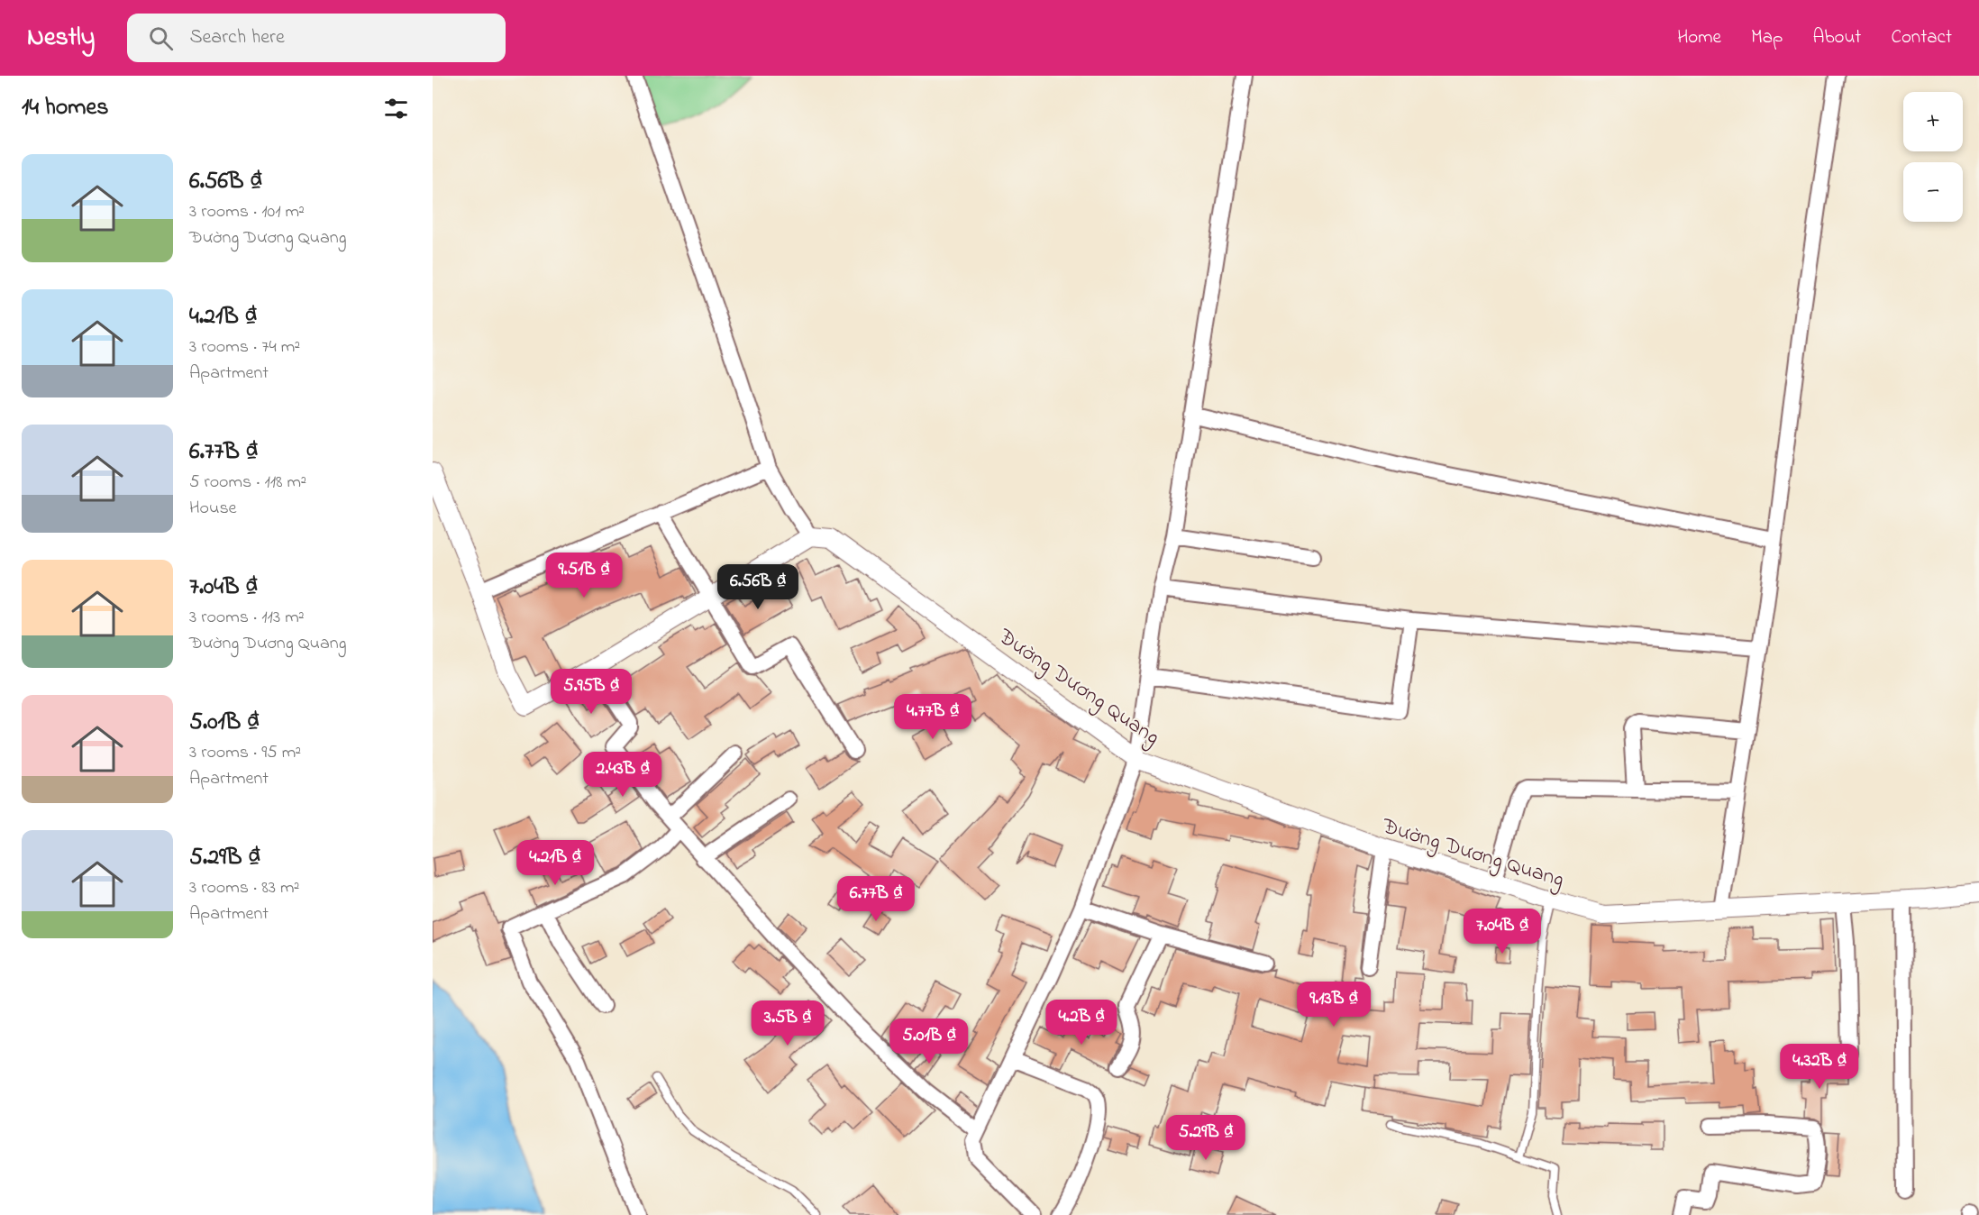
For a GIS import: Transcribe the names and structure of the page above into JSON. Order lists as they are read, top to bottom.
{
  "streets": {
    "street": ["Đường Dương Quang"]
  },
  "page": {
    "header": "Nestly",
    "search": "Search here",
    "nav": [
      "Home",
      "Map",
      "About",
      "Contact"
    ],
    "heading": "14 homes",
    "map_buttons": ["+", "−"],
    "list": [
      {
        "name": "6.56B ₫",
        "note": "3 rooms · 101 m² · Đường Dương Quang"
      },
      {
        "name": "4.21B ₫",
        "note": "3 rooms · 74 m² · Apartment"
      },
      {
        "name": "6.77B ₫",
        "note": "5 rooms · 118 m² · House"
      },
      {
        "name": "7.04B ₫",
        "note": "3 rooms · 113 m² · Đường Dương Quang"
      },
      {
        "name": "5.01B ₫",
        "note": "3 rooms · 95 m² · Apartment"
      },
      {
        "name": "5.29B ₫",
        "note": "3 rooms · 83 m² · Apartment"
      }
    ],
    "price": [
      "9.51B ₫",
      "6.56B ₫",
      "5.95B ₫",
      "4.77B ₫",
      "2.43B ₫",
      "4.21B ₫",
      "6.77B ₫",
      "7.04B ₫",
      "9.13B ₫",
      "4.2B ₫",
      "3.5B ₫",
      "5.01B ₫",
      "4.32B ₫",
      "5.29B ₫"
    ]
  }
}
